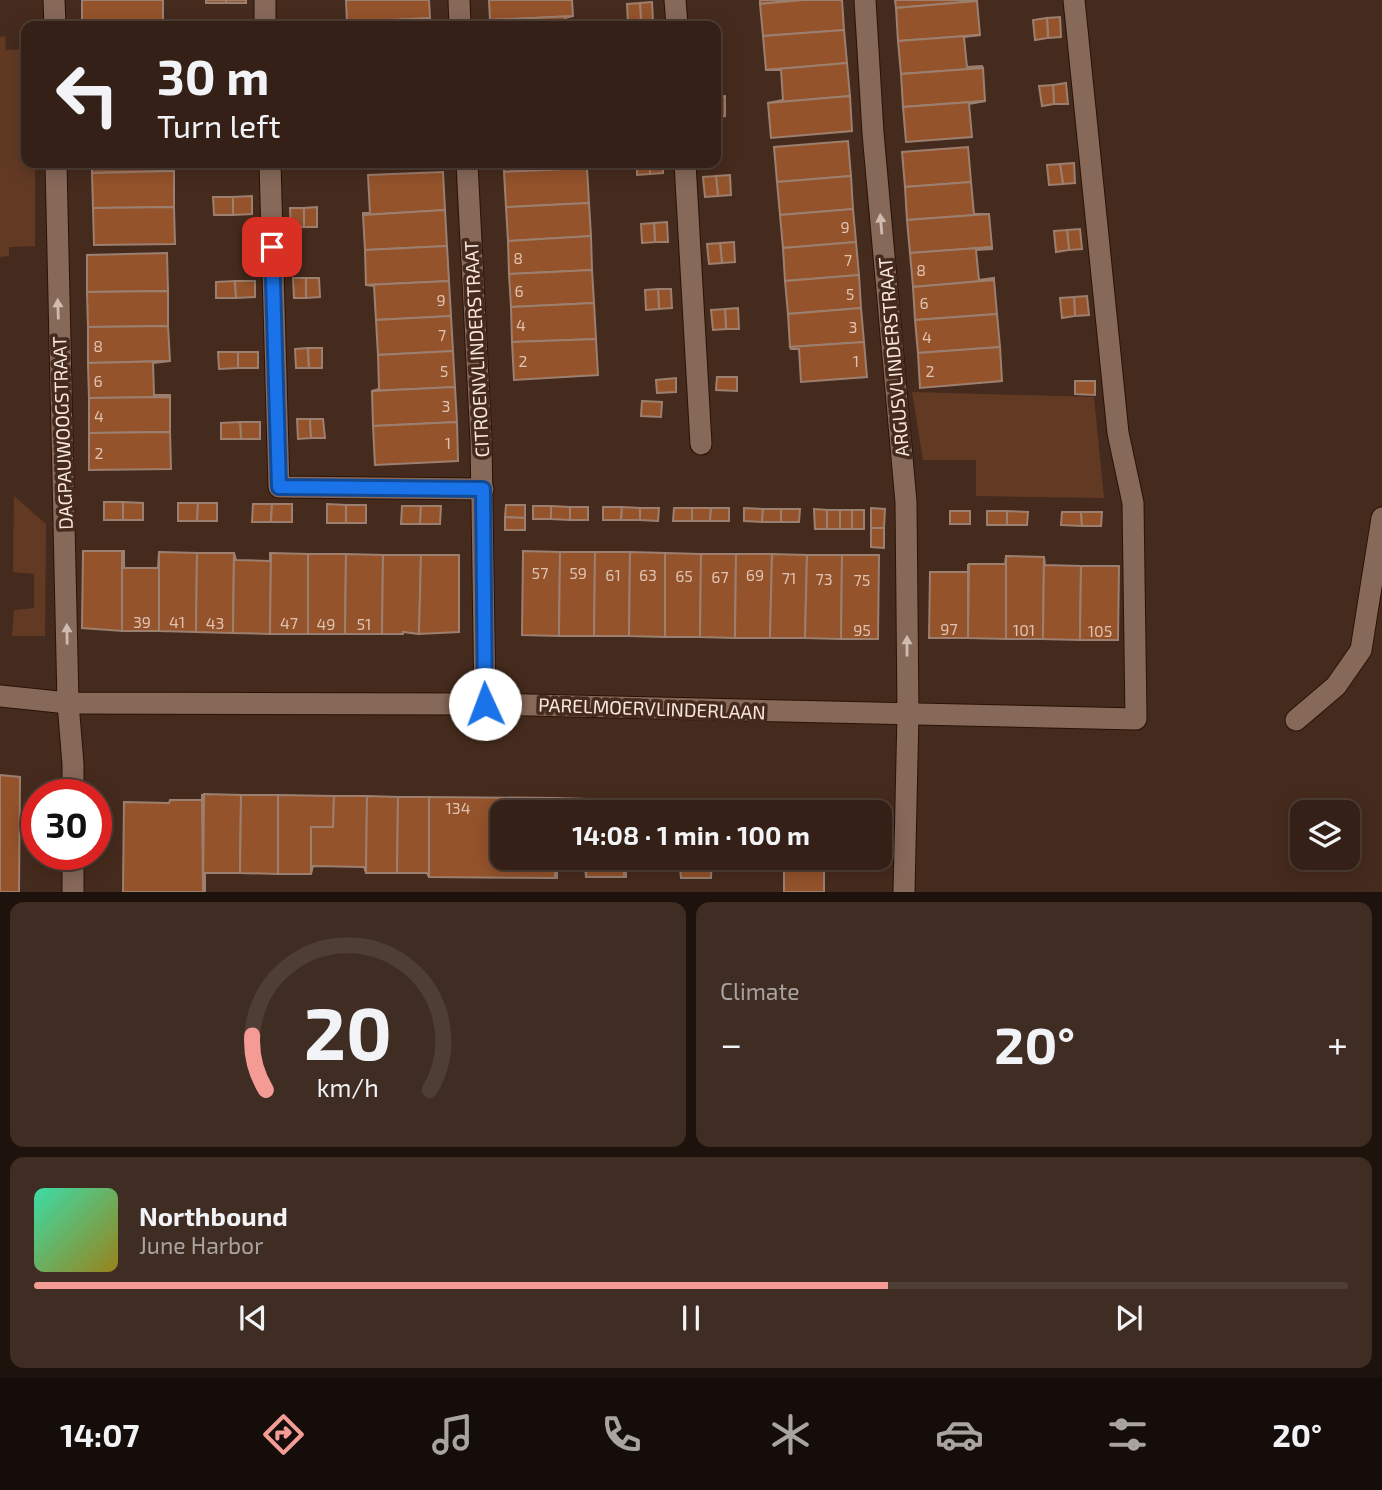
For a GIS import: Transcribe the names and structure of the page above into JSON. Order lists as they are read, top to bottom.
{
  "streets": {
    "street": [
      "CITROENVLINDERSTRAAT",
      "ARGUSVLINDERSTRAAT",
      "DAGPAUWOOGSTRAAT",
      "PARELMOERVLINDERLAAN"
    ]
  },
  "crossings": [
    ["CITROENVLINDERSTRAAT", "PARELMOERVLINDERLAAN"],
    ["ARGUSVLINDERSTRAAT", "PARELMOERVLINDERLAAN"],
    ["DAGPAUWOOGSTRAAT", "PARELMOERVLINDERLAAN"]
  ],
  "one_way": ["ARGUSVLINDERSTRAAT", "DAGPAUWOOGSTRAAT"],
  "house_numbers": [
    "9",
    "8",
    "7",
    "8",
    "6",
    "5",
    "9",
    "6",
    "4",
    "3",
    "7",
    "4",
    "8",
    "2",
    "1",
    "5",
    "2",
    "6",
    "3",
    "4",
    "1",
    "2",
    "57",
    "59",
    "61",
    "63",
    "69",
    "65",
    "67",
    "71",
    "73",
    "75",
    "39",
    "41",
    "43",
    "47",
    "49",
    "51",
    "97",
    "95",
    "101",
    "105",
    "134"
  ],
  "page": {
    "turn": ["30 m", "Turn left"],
    "limit": "30",
    "trip": "14:08 · 1 min · 100 m",
    "tile": "Climate",
    "heat": ["−", "20°", "+"],
    "song": ["Northbound", "June Harbor"],
    "tabs": ["14:07", "20°"],
    "gauge": ["20", "km/h"]
  }
}
